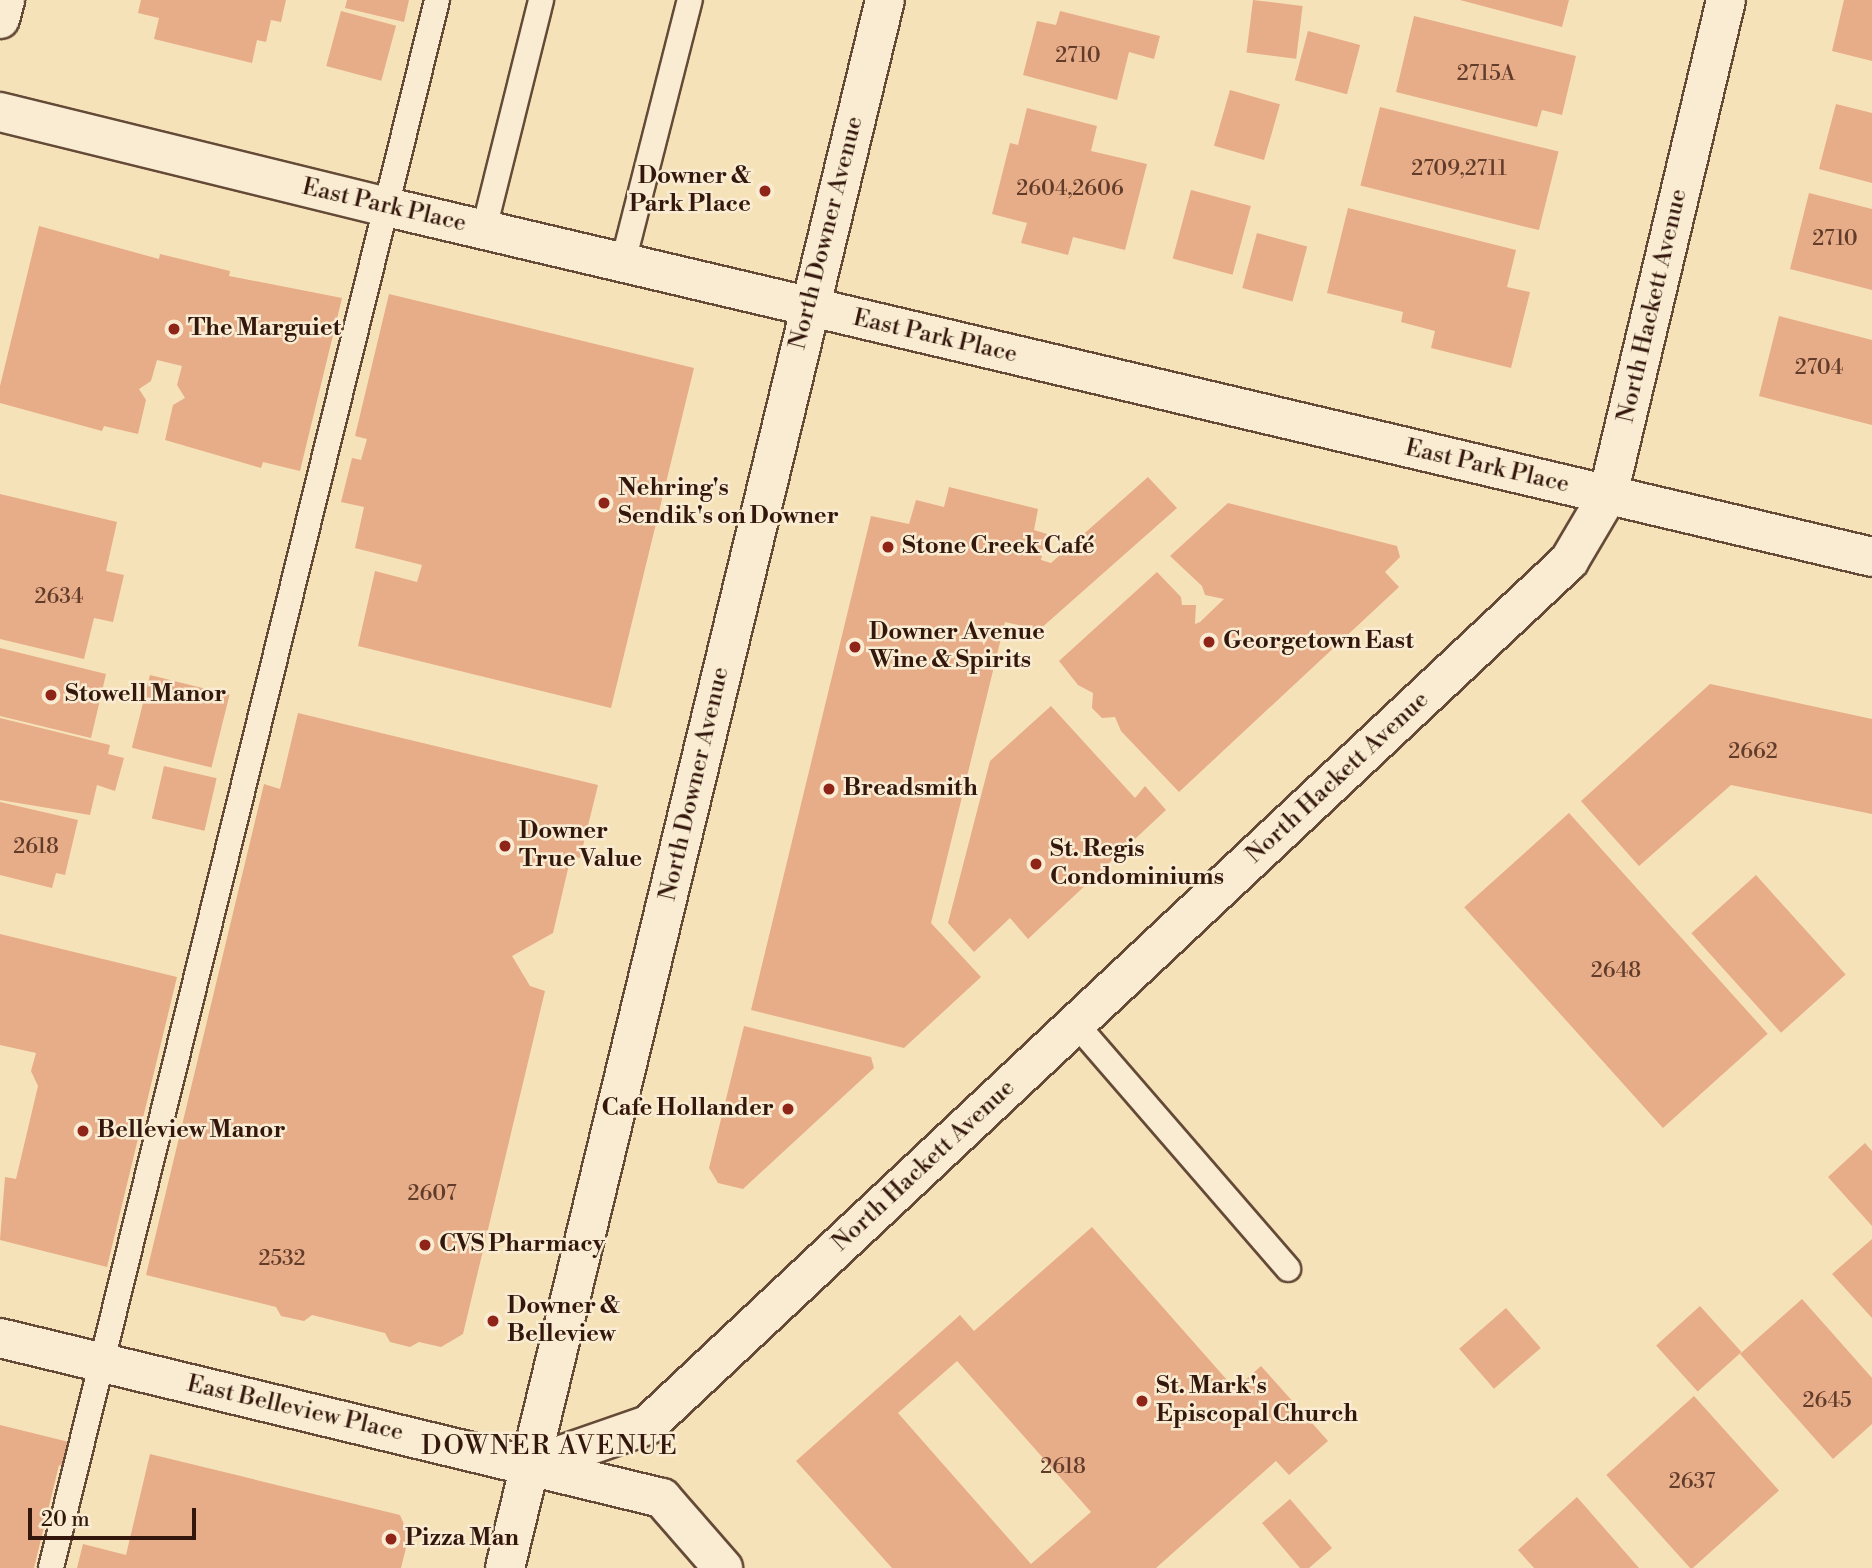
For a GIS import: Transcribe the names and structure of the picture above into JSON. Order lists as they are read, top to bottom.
{
  "streets": {
    "street": [
      "East Park Place",
      "North Downer Avenue",
      "North Hackett Avenue",
      "East Belleview Place"
    ]
  },
  "crossings": [
    ["East Park Place", "North Downer Avenue"],
    ["East Park Place", "North Hackett Avenue"],
    ["North Downer Avenue", "North Hackett Avenue"],
    ["North Downer Avenue", "East Belleview Place"],
    ["North Hackett Avenue", "East Belleview Place"]
  ],
  "districts": ["DOWNER AVENUE"],
  "places": [
    "Downer & Park Place",
    "The Marguiet",
    "Nehring's Sendik's on Downer",
    "Stone Creek Café",
    "Georgetown East",
    "Downer Avenue Wine & Spirits",
    "Stowell Manor",
    "Breadsmith",
    "Downer True Value",
    "St. Regis Condominiums",
    "Cafe Hollander",
    "Belleview Manor",
    "CVS Pharmacy",
    "Downer & Belleview",
    "St. Mark's Episcopal Church",
    "Pizza Man"
  ],
  "house_numbers": [
    "2710",
    "2715A",
    "2709,2711",
    "2604,2606",
    "2710",
    "2704",
    "2634",
    "2662",
    "2618",
    "2648",
    "2607",
    "2532",
    "2645",
    "2618",
    "2637"
  ],
  "scale_bar": "20 m"
}
